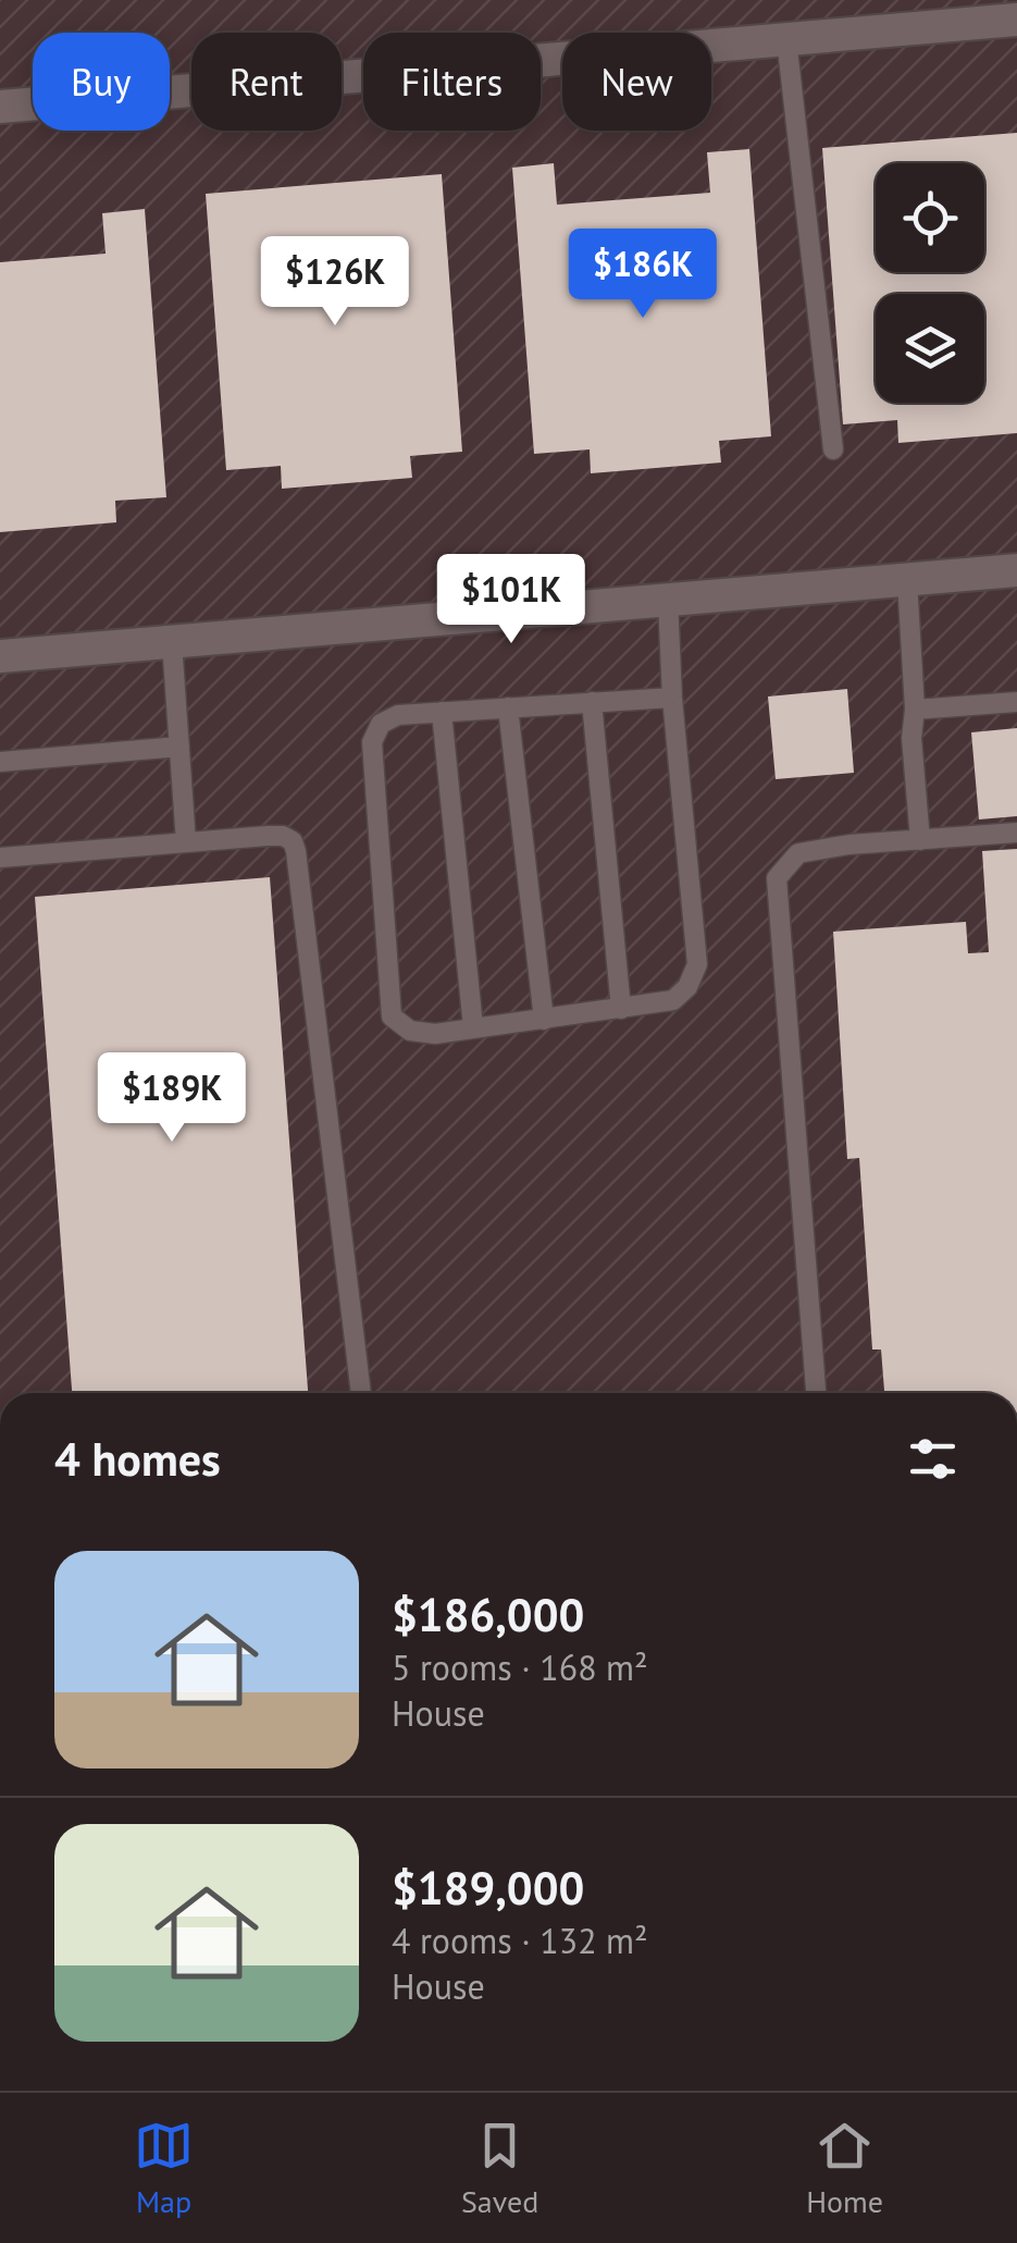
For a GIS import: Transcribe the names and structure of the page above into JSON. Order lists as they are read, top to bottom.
{
  "page": {
    "chip": [
      "Buy",
      "Rent",
      "Filters",
      "New"
    ],
    "price": [
      "$186K",
      "$126K",
      "$101K",
      "$189K"
    ],
    "heading": "4 homes",
    "list": [
      {
        "name": "$186,000",
        "note": "5 rooms · 168 m² · House"
      },
      {
        "name": "$189,000",
        "note": "4 rooms · 132 m² · House"
      }
    ],
    "tabs": ["Map", "Saved", "Home"]
  }
}
